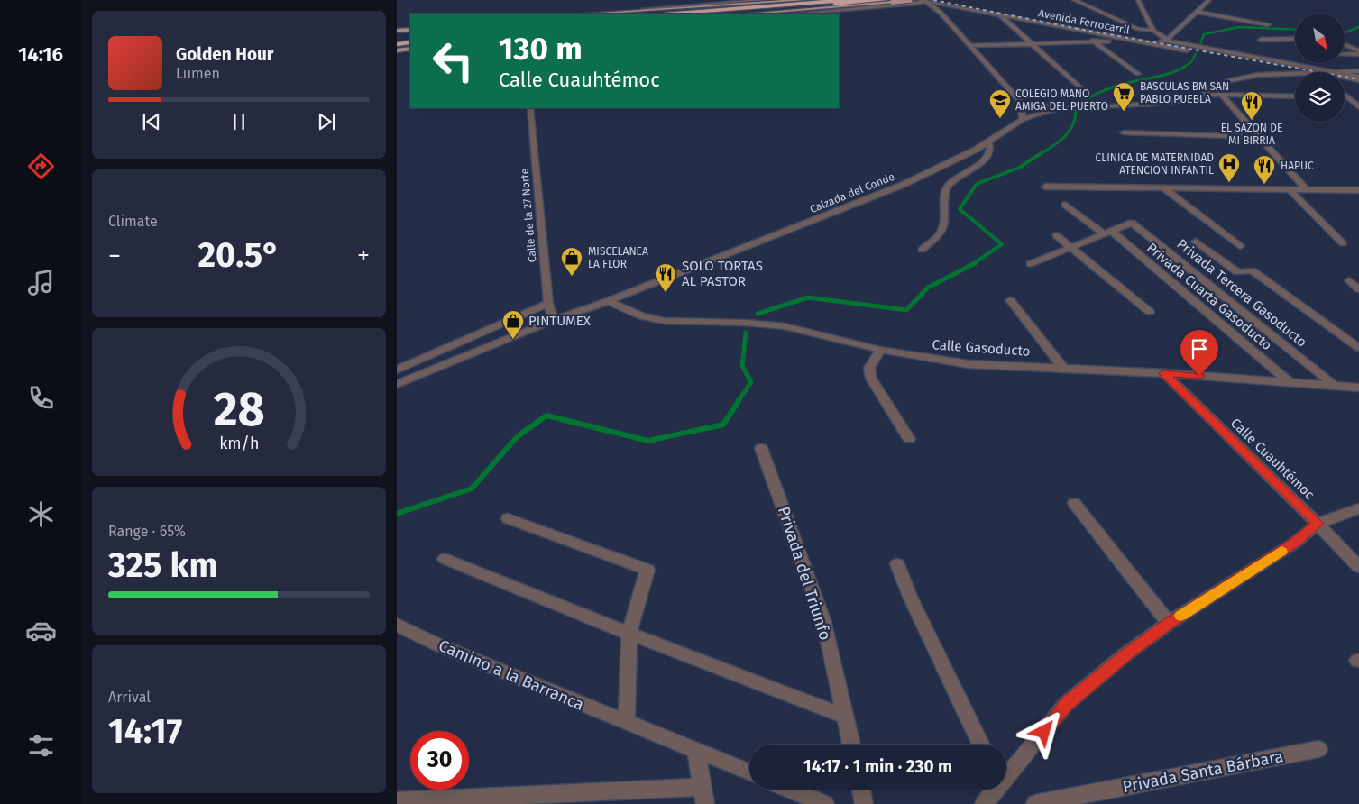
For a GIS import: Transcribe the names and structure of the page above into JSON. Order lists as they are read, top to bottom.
{
  "streets": {
    "street": [
      "Avenida Ferrocarril",
      "Calzada del Conde",
      "Calle de la 27 Norte",
      "Privada Tercera Gasoducto",
      "Privada Cuarta Gasoducto",
      "Calle Gasoducto",
      "Calle Cuauhtémoc",
      "Privada del Triunfo",
      "Camino a la Barranca",
      "Privada Santa Bárbara"
    ]
  },
  "crossings": [
    ["Calzada del Conde", "Calle de la 27 Norte"],
    ["Calzada del Conde", "Calle Gasoducto"],
    ["Privada Tercera Gasoducto", "Privada Cuarta Gasoducto"],
    ["Privada Tercera Gasoducto", "Calle Gasoducto"],
    ["Privada Cuarta Gasoducto", "Calle Gasoducto"],
    ["Calle Gasoducto", "Calle Cuauhtémoc"]
  ],
  "places": {
    "supermarket": ["BASCULAS BM SAN PABLO PUEBLA"],
    "school or university": ["COLEGIO MANO AMIGA DEL PUERTO"],
    "restaurant": ["EL SAZON DE MI BIRRIA", "HAPUC", "SOLO TORTAS AL PASTOR"],
    "hospital": ["CLINICA DE MATERNIDAD ATENCION INFANTIL"],
    "shop": ["MISCELANEA LA FLOR", "PINTUMEX"]
  },
  "north": "bottom right",
  "page": {
    "tabs": "14:16",
    "turn": ["130 m", "Calle Cuauhtémoc"],
    "song": ["Golden Hour", "Lumen"],
    "tile": [
      "Climate",
      ["Range · 65%", "325 km"],
      ["Arrival", "14:17"]
    ],
    "heat": ["−", "20.5°", "+"],
    "limit": "30",
    "trip": "14:17 · 1 min · 230 m",
    "gauge": ["28", "km/h"]
  }
}
